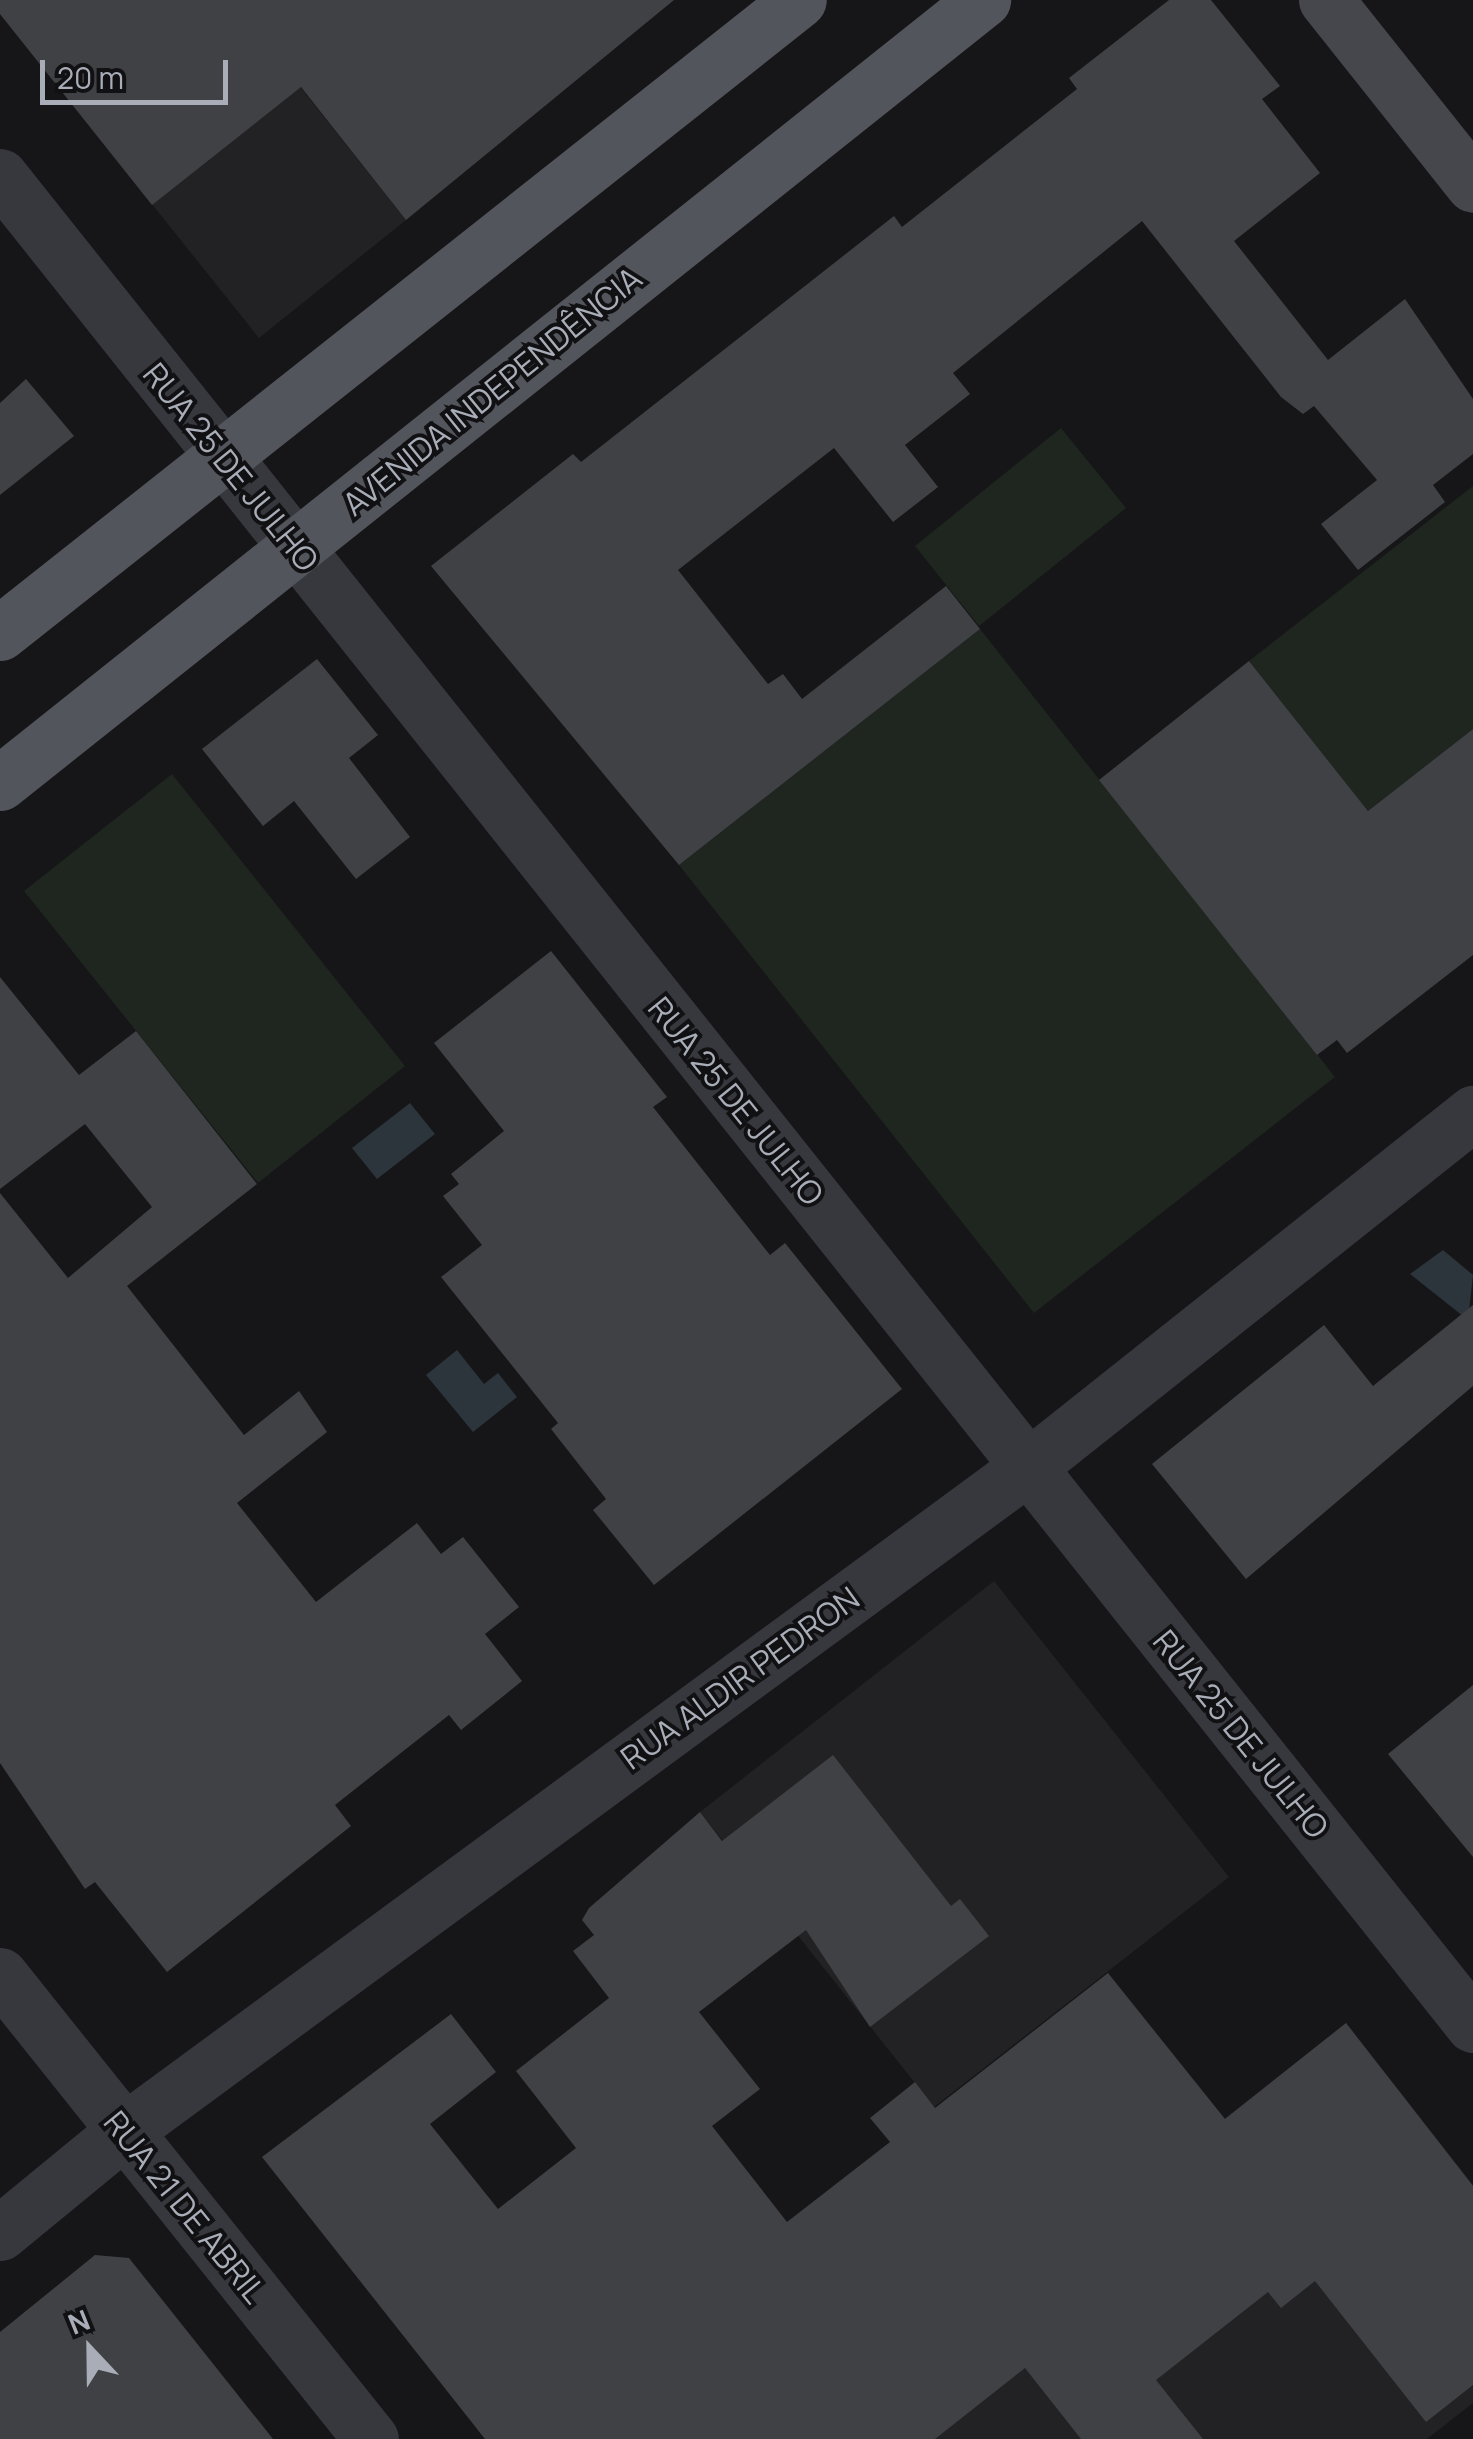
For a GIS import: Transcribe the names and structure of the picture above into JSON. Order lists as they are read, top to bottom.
{
  "streets": {
    "main road": ["AVENIDA INDEPENDÊNCIA"],
    "street": ["RUA 25 DE JULHO", "RUA ALDIR PEDRON", "RUA 21 DE ABRIL"]
  },
  "crossings": [
    ["AVENIDA INDEPENDÊNCIA", "RUA 25 DE JULHO"],
    ["RUA 25 DE JULHO", "RUA ALDIR PEDRON"],
    ["RUA ALDIR PEDRON", "RUA 21 DE ABRIL"]
  ],
  "scale_bar": "20 m",
  "north": "top"
}
